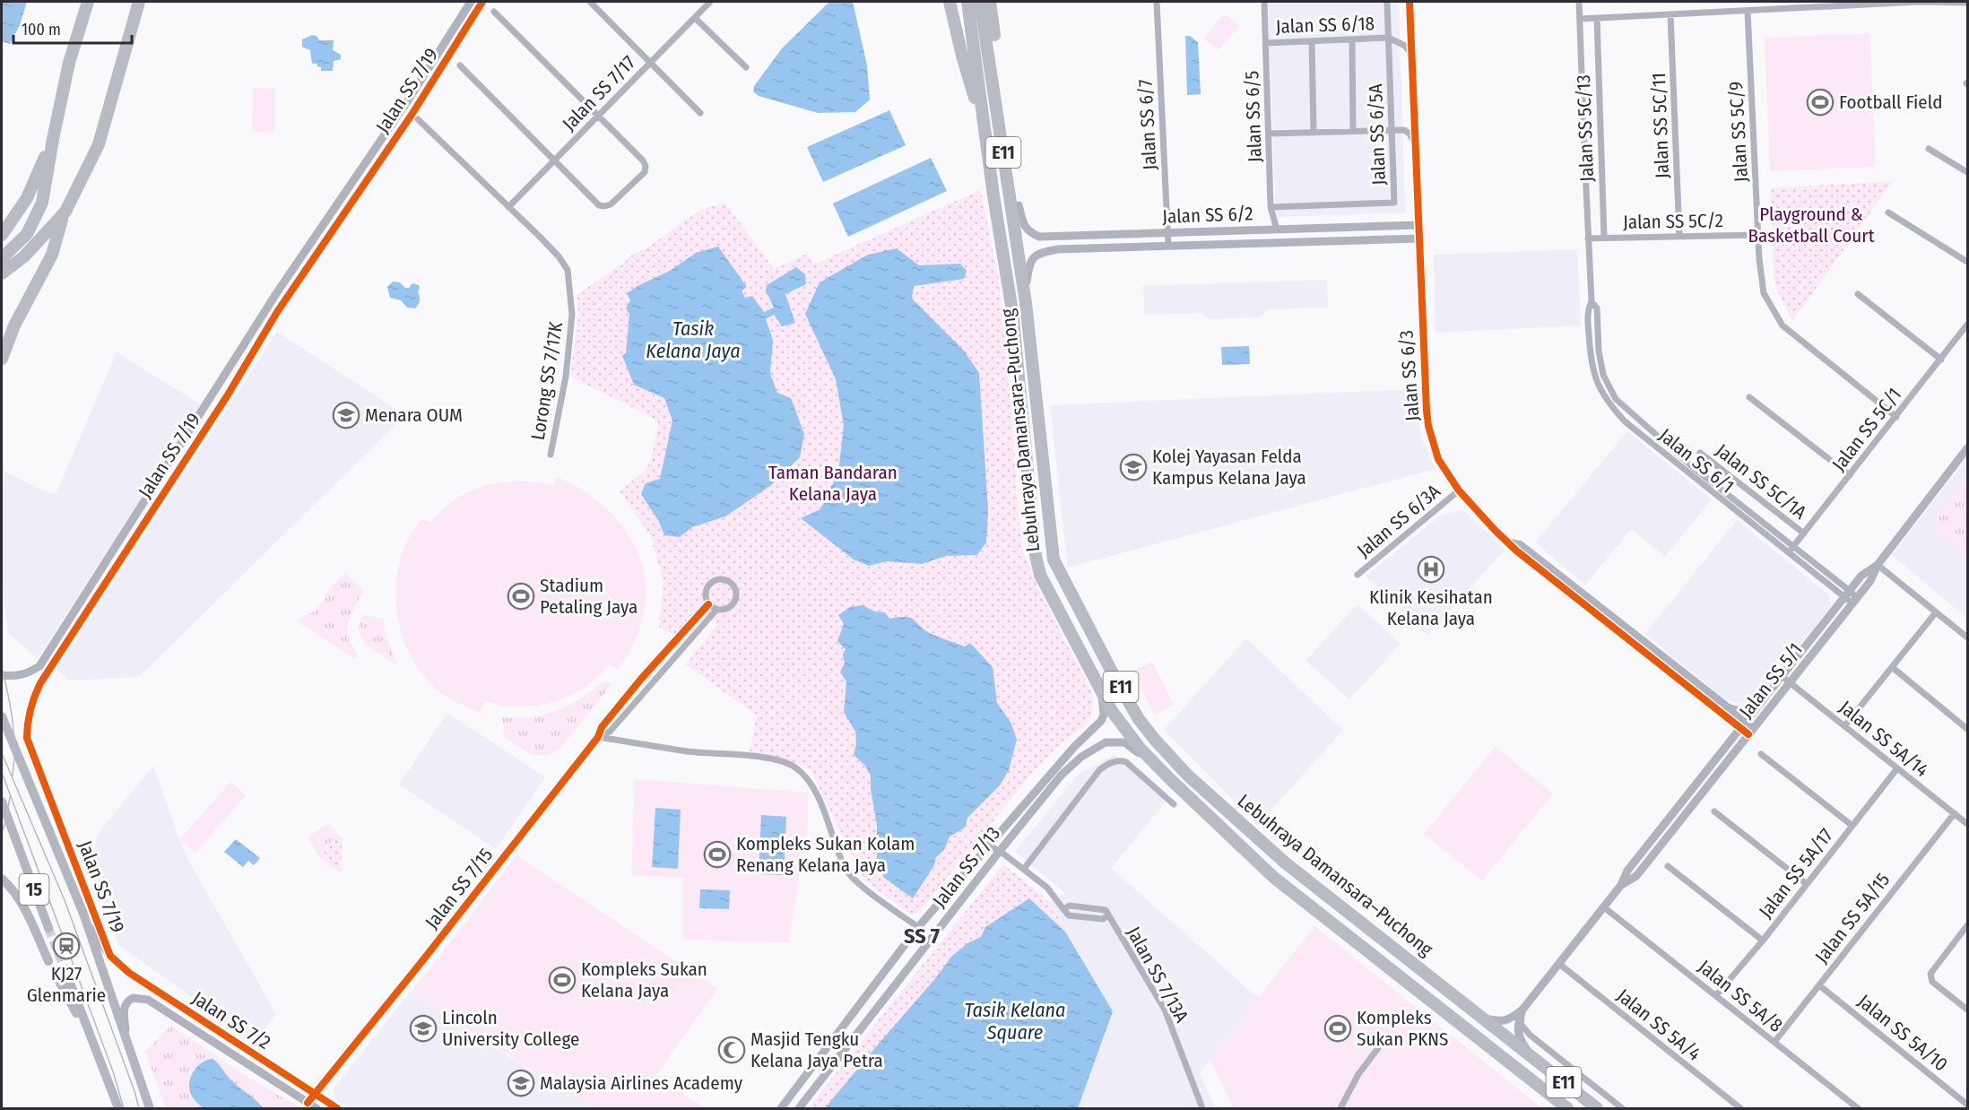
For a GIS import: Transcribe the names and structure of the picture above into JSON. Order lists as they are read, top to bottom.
{
  "streets": {
    "highway": ["E11", "Lebuhraya Damansara–Puchong"],
    "main road": ["15"],
    "street": [
      "Jalan SS 6/18",
      "Jalan SS 7/19",
      "Jalan SS 7/17",
      "Jalan SS 6/5",
      "Jalan SS 6/7",
      "Jalan SS 5C/11",
      "Jalan SS 5C/13",
      "Jalan SS 5C/9",
      "Jalan SS 6/5A",
      "Jalan SS 6/2",
      "Jalan SS 5C/2",
      "Jalan SS 6/3",
      "Lorong SS 7/17K",
      "Jalan SS 5C/1",
      "Jalan SS 6/1",
      "Jalan SS 5C/1A",
      "Jalan SS 6/3A",
      "Jalan SS 5/1",
      "Jalan SS 5A/14",
      "Jalan SS 7/13",
      "Jalan SS 5A/17",
      "Jalan SS 7/15",
      "Jalan SS 5A/15",
      "Jalan SS 7/13A",
      "Jalan SS 5A/8",
      "Jalan SS 7/2",
      "Jalan SS 5A/4",
      "Jalan SS 5A/10"
    ]
  },
  "crossings": [
    ["Jalan SS 6/18", "Jalan SS 6/5"],
    ["Jalan SS 6/18", "Jalan SS 6/5A"],
    ["Jalan SS 6/18", "Jalan SS 6/3"],
    ["Jalan SS 7/19", "Jalan SS 7/2"],
    ["Jalan SS 7/17", "Lorong SS 7/17K"],
    ["Jalan SS 6/5", "Jalan SS 6/5A"],
    ["Jalan SS 6/5", "Jalan SS 6/2"],
    ["Jalan SS 6/7", "Jalan SS 6/2"],
    ["Jalan SS 5C/11", "Jalan SS 5C/2"],
    ["Jalan SS 5C/13", "Jalan SS 5C/2"],
    ["Jalan SS 5C/9", "Jalan SS 5C/2"],
    ["Jalan SS 5C/9", "Jalan SS 5C/1"],
    ["Jalan SS 6/2", "Jalan SS 6/3"],
    ["Jalan SS 5C/2", "Jalan SS 6/1"],
    ["Jalan SS 6/3", "Jalan SS 6/3A"],
    ["Jalan SS 6/3", "Jalan SS 5/1"],
    ["Jalan SS 5C/1", "Jalan SS 6/1"],
    ["Jalan SS 5C/1", "Jalan SS 5C/1A"],
    ["Lebuhraya Damansara–Puchong", "Jalan SS 5/1"],
    ["Lebuhraya Damansara–Puchong", "Jalan SS 7/13"],
    ["Jalan SS 6/1", "Jalan SS 5/1"],
    ["Jalan SS 5/1", "Jalan SS 5A/14"],
    ["Jalan SS 5/1", "Jalan SS 5A/8"],
    ["Jalan SS 5/1", "Jalan SS 5A/4"],
    ["Jalan SS 5A/14", "Jalan SS 5A/17"],
    ["Jalan SS 5A/14", "Jalan SS 5A/15"],
    ["Jalan SS 5A/17", "Jalan SS 5A/8"],
    ["Jalan SS 7/15", "Jalan SS 7/2"],
    ["15", "Jalan SS 7/2"],
    ["Jalan SS 5A/15", "Jalan SS 5A/8"],
    ["Jalan SS 5A/15", "Jalan SS 5A/10"]
  ],
  "districts": ["SS 7"],
  "water": ["Tasik Kelana Jaya", "Tasik Kelana Square"],
  "parks": ["Playground & Basketball Court", "Taman Bandaran Kelana Jaya"],
  "places": {
    "sports": [
      "Football Field",
      "Stadium Petaling Jaya",
      "Kompleks Sukan Kolam Renang Kelana Jaya",
      "Kompleks Sukan Kelana Jaya",
      "Kompleks Sukan PKNS"
    ],
    "school or university": [
      "Menara OUM",
      "Kolej Yayasan Felda Kampus Kelana Jaya",
      "Lincoln University College",
      "Malaysia Airlines Academy"
    ],
    "hospital": ["Klinik Kesihatan Kelana Jaya"],
    "station": ["KJ27 Glenmarie"],
    "mosque": ["Masjid Tengku Kelana Jaya Petra"]
  },
  "scale_bar": "100 m"
}
